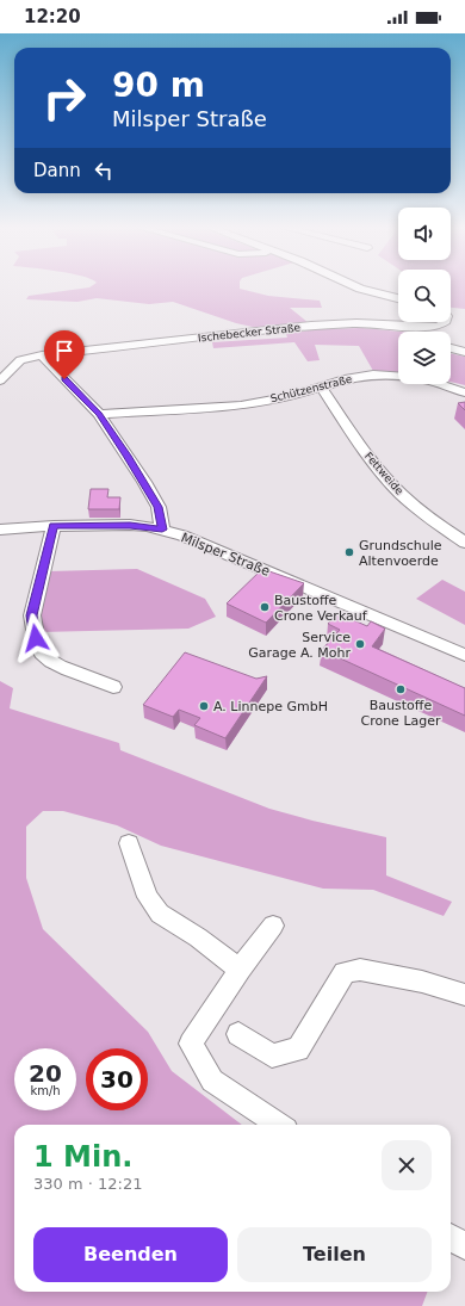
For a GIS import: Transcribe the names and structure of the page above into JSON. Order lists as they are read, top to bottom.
{
  "streets": {
    "street": [
      "Ischebecker Straße",
      "Schützenstraße",
      "Fettweide",
      "Milsper Straße"
    ]
  },
  "crossings": [
    ["Schützenstraße", "Fettweide"]
  ],
  "places": [
    "Grundschule Altenvoerde",
    "Baustoffe Crone Verkauf",
    "Service Garage A. Mohr",
    "Baustoffe Crone Lager",
    "A. Linnepe GmbH"
  ],
  "page": {
    "status": "12:20",
    "turn": ["90 m", "Milsper Straße"],
    "then": "Dann",
    "speed": "20 km/h",
    "limit": "30",
    "heading": ["1 Min.", "330 m · 12:21"],
    "buttons": ["Beenden", "Teilen"]
  }
}
